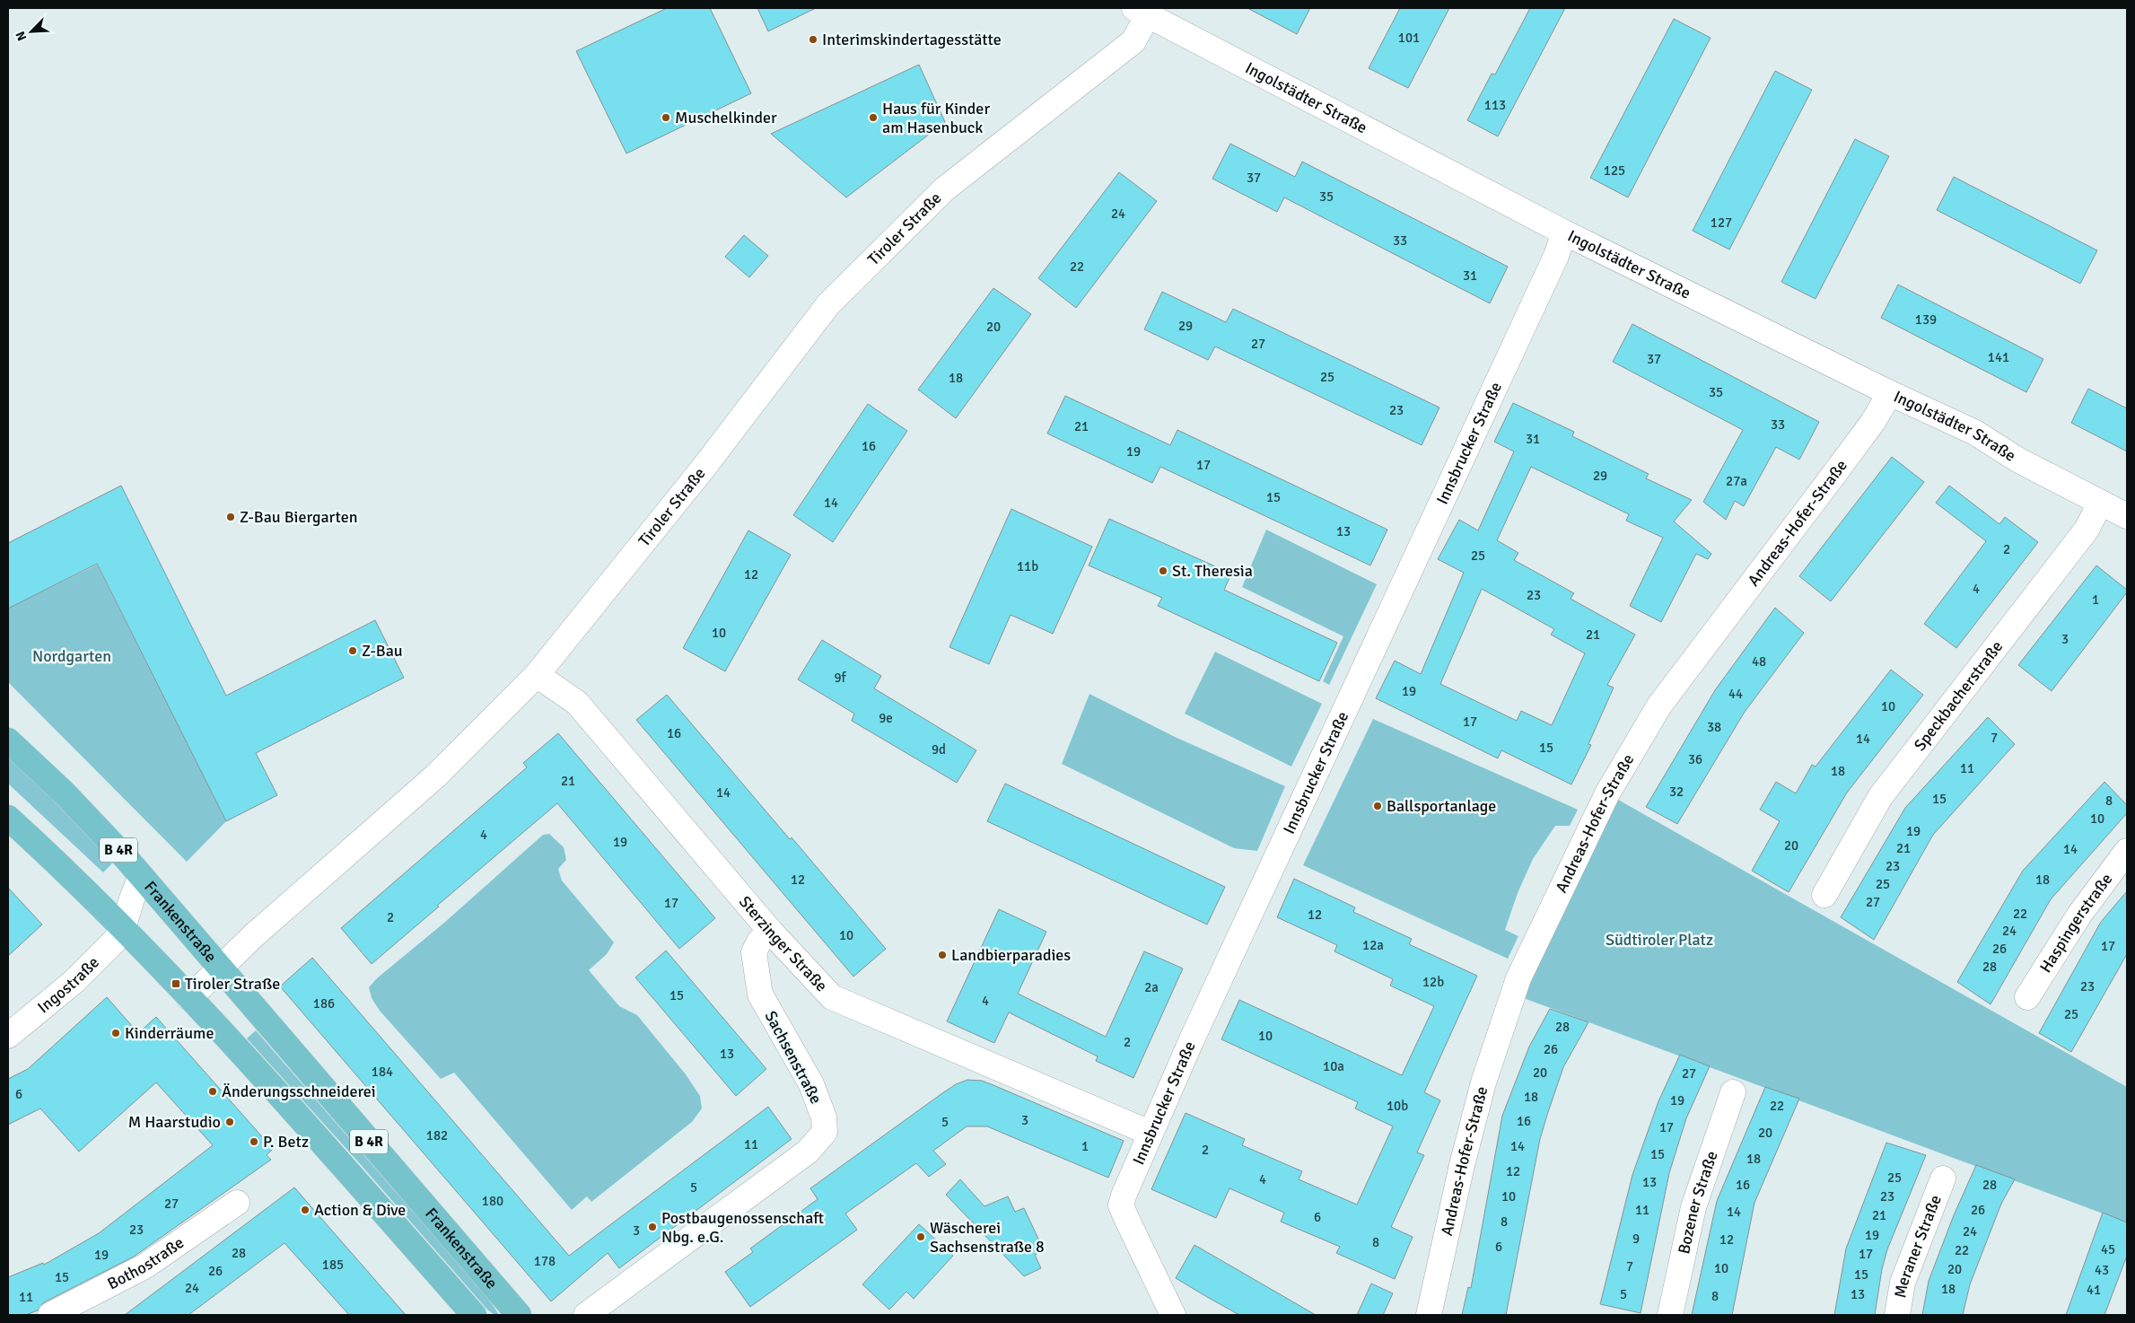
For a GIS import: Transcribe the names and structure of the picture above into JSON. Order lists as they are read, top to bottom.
{
  "streets": {
    "main road": ["B 4R", "Frankenstraße"],
    "street": [
      "Ingolstädter Straße",
      "Tiroler Straße",
      "Innsbrucker Straße",
      "Andreas-Hofer-Straße",
      "Speckbacherstraße",
      "Haspingerstraße",
      "Sterzinger Straße",
      "Ingostraße",
      "Sachsenstraße",
      "Bozener Straße",
      "Meraner Straße",
      "Bothostraße"
    ]
  },
  "crossings": [
    ["Ingolstädter Straße", "Tiroler Straße"],
    ["Ingolstädter Straße", "Innsbrucker Straße"],
    ["Ingolstädter Straße", "Andreas-Hofer-Straße"],
    ["Ingolstädter Straße", "Speckbacherstraße"],
    ["Tiroler Straße", "B 4R"],
    ["Tiroler Straße", "Frankenstraße"],
    ["Tiroler Straße", "Sterzinger Straße"],
    ["Innsbrucker Straße", "Sterzinger Straße"],
    ["B 4R", "Ingostraße"],
    ["Sterzinger Straße", "Sachsenstraße"]
  ],
  "parks": ["Nordgarten", "Südtiroler Platz"],
  "places": {
    "other": [
      "Interimskindertagesstätte",
      "Muschelkinder",
      "Haus für Kinder am Hasenbuck",
      "Z-Bau Biergarten",
      "St. Theresia",
      "Z-Bau",
      "Ballsportanlage",
      "Landbierparadies",
      "Kinderräume",
      "Änderungsschneiderei",
      "M Haarstudio",
      "P. Betz",
      "Action & Dive",
      "Postbaugenossenschaft Nbg. e.G.",
      "Wäscherei Sachsenstraße 8"
    ],
    "transit": ["Tiroler Straße"]
  },
  "house_numbers": [
    "101",
    "113",
    "125",
    "37",
    "35",
    "24",
    "127",
    "33",
    "22",
    "31",
    "139",
    "29",
    "20",
    "27",
    "141",
    "37",
    "25",
    "18",
    "35",
    "23",
    "33",
    "21",
    "31",
    "16",
    "19",
    "17",
    "29",
    "27a",
    "15",
    "14",
    "13",
    "2",
    "25",
    "11b",
    "12",
    "4",
    "23",
    "1",
    "10",
    "21",
    "3",
    "48",
    "9f",
    "19",
    "44",
    "10",
    "9e",
    "17",
    "38",
    "16",
    "7",
    "14",
    "15",
    "9d",
    "36",
    "11",
    "18",
    "21",
    "32",
    "14",
    "15",
    "8",
    "10",
    "19",
    "4",
    "19",
    "20",
    "21",
    "14",
    "23",
    "12",
    "18",
    "25",
    "27",
    "17",
    "22",
    "12",
    "2",
    "24",
    "10",
    "12a",
    "17",
    "26",
    "28",
    "12b",
    "23",
    "2a",
    "15",
    "4",
    "186",
    "25",
    "28",
    "10",
    "2",
    "26",
    "13",
    "10a",
    "184",
    "20",
    "27",
    "6",
    "18",
    "19",
    "10b",
    "22",
    "3",
    "16",
    "5",
    "17",
    "20",
    "182",
    "11",
    "1",
    "14",
    "2",
    "15",
    "18",
    "12",
    "25",
    "4",
    "13",
    "16",
    "28",
    "5",
    "10",
    "23",
    "180",
    "27",
    "11",
    "26",
    "14",
    "21",
    "6",
    "8",
    "23",
    "3",
    "24",
    "19",
    "9",
    "12",
    "8",
    "6",
    "45",
    "22",
    "28",
    "17",
    "19",
    "178",
    "185",
    "7",
    "10",
    "20",
    "43",
    "26",
    "15",
    "15",
    "24",
    "18",
    "41",
    "5",
    "13",
    "8",
    "11"
  ],
  "north": "bottom left"
}
